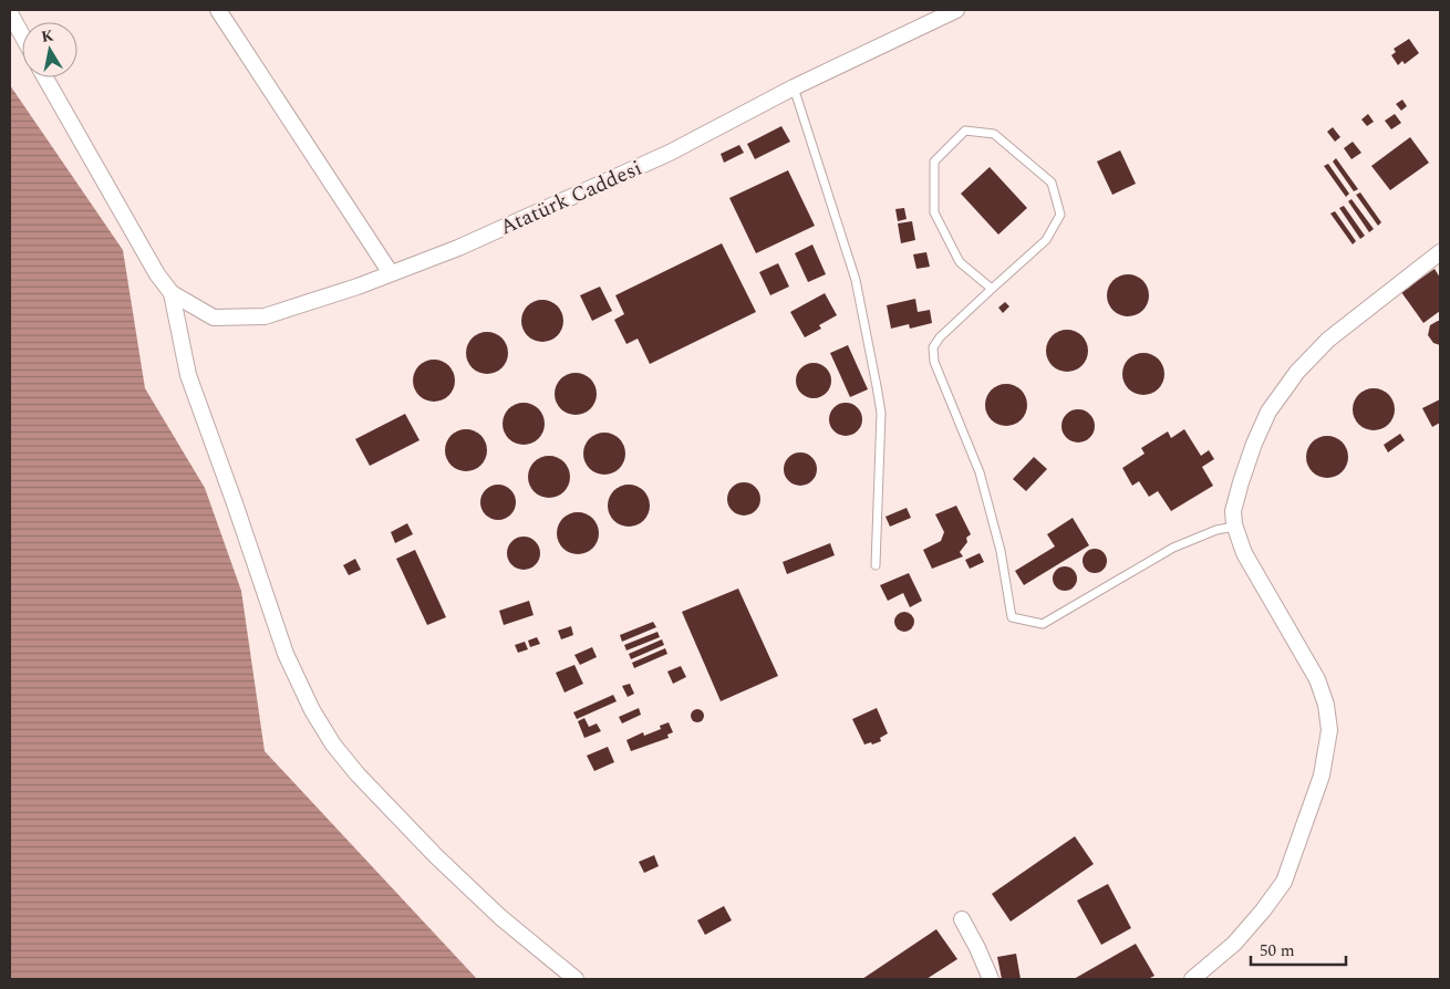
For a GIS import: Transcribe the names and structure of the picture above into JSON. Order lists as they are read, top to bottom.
{
  "streets": {
    "street": ["Atatürk Caddesi"]
  },
  "scale_bar": "50 m",
  "north": "top"
}
